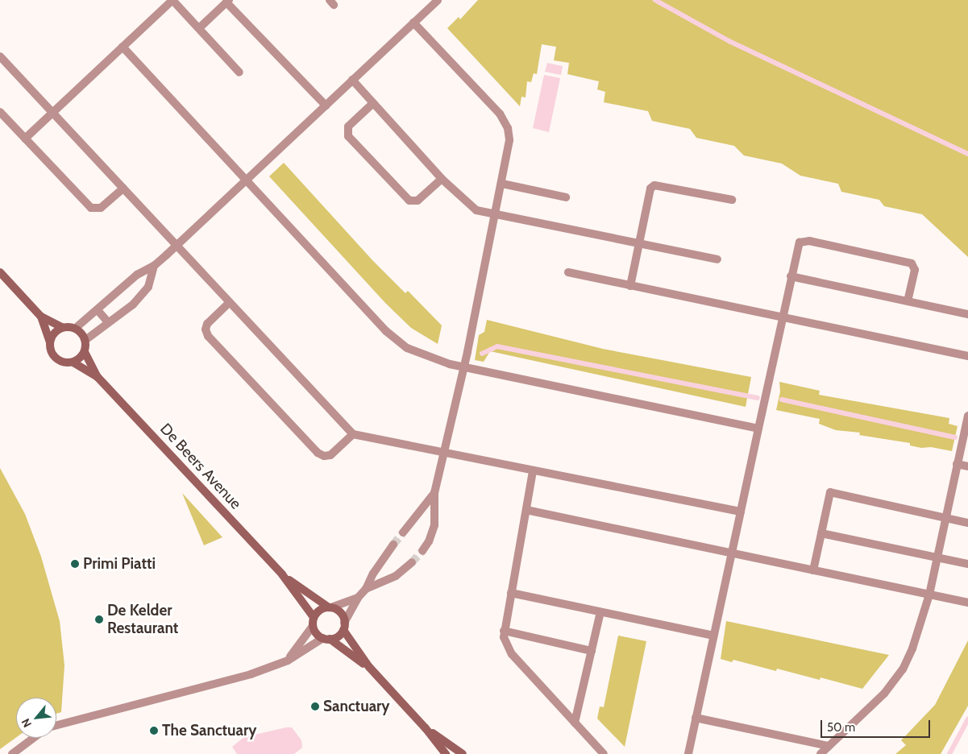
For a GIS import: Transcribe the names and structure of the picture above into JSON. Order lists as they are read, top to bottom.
{
  "streets": {
    "street": ["De Beers Avenue"]
  },
  "places": [
    "Primi Piatti",
    "De Kelder Restaurant",
    "Sanctuary",
    "The Sanctuary"
  ],
  "scale_bar": "50 m",
  "north": "bottom left"
}
